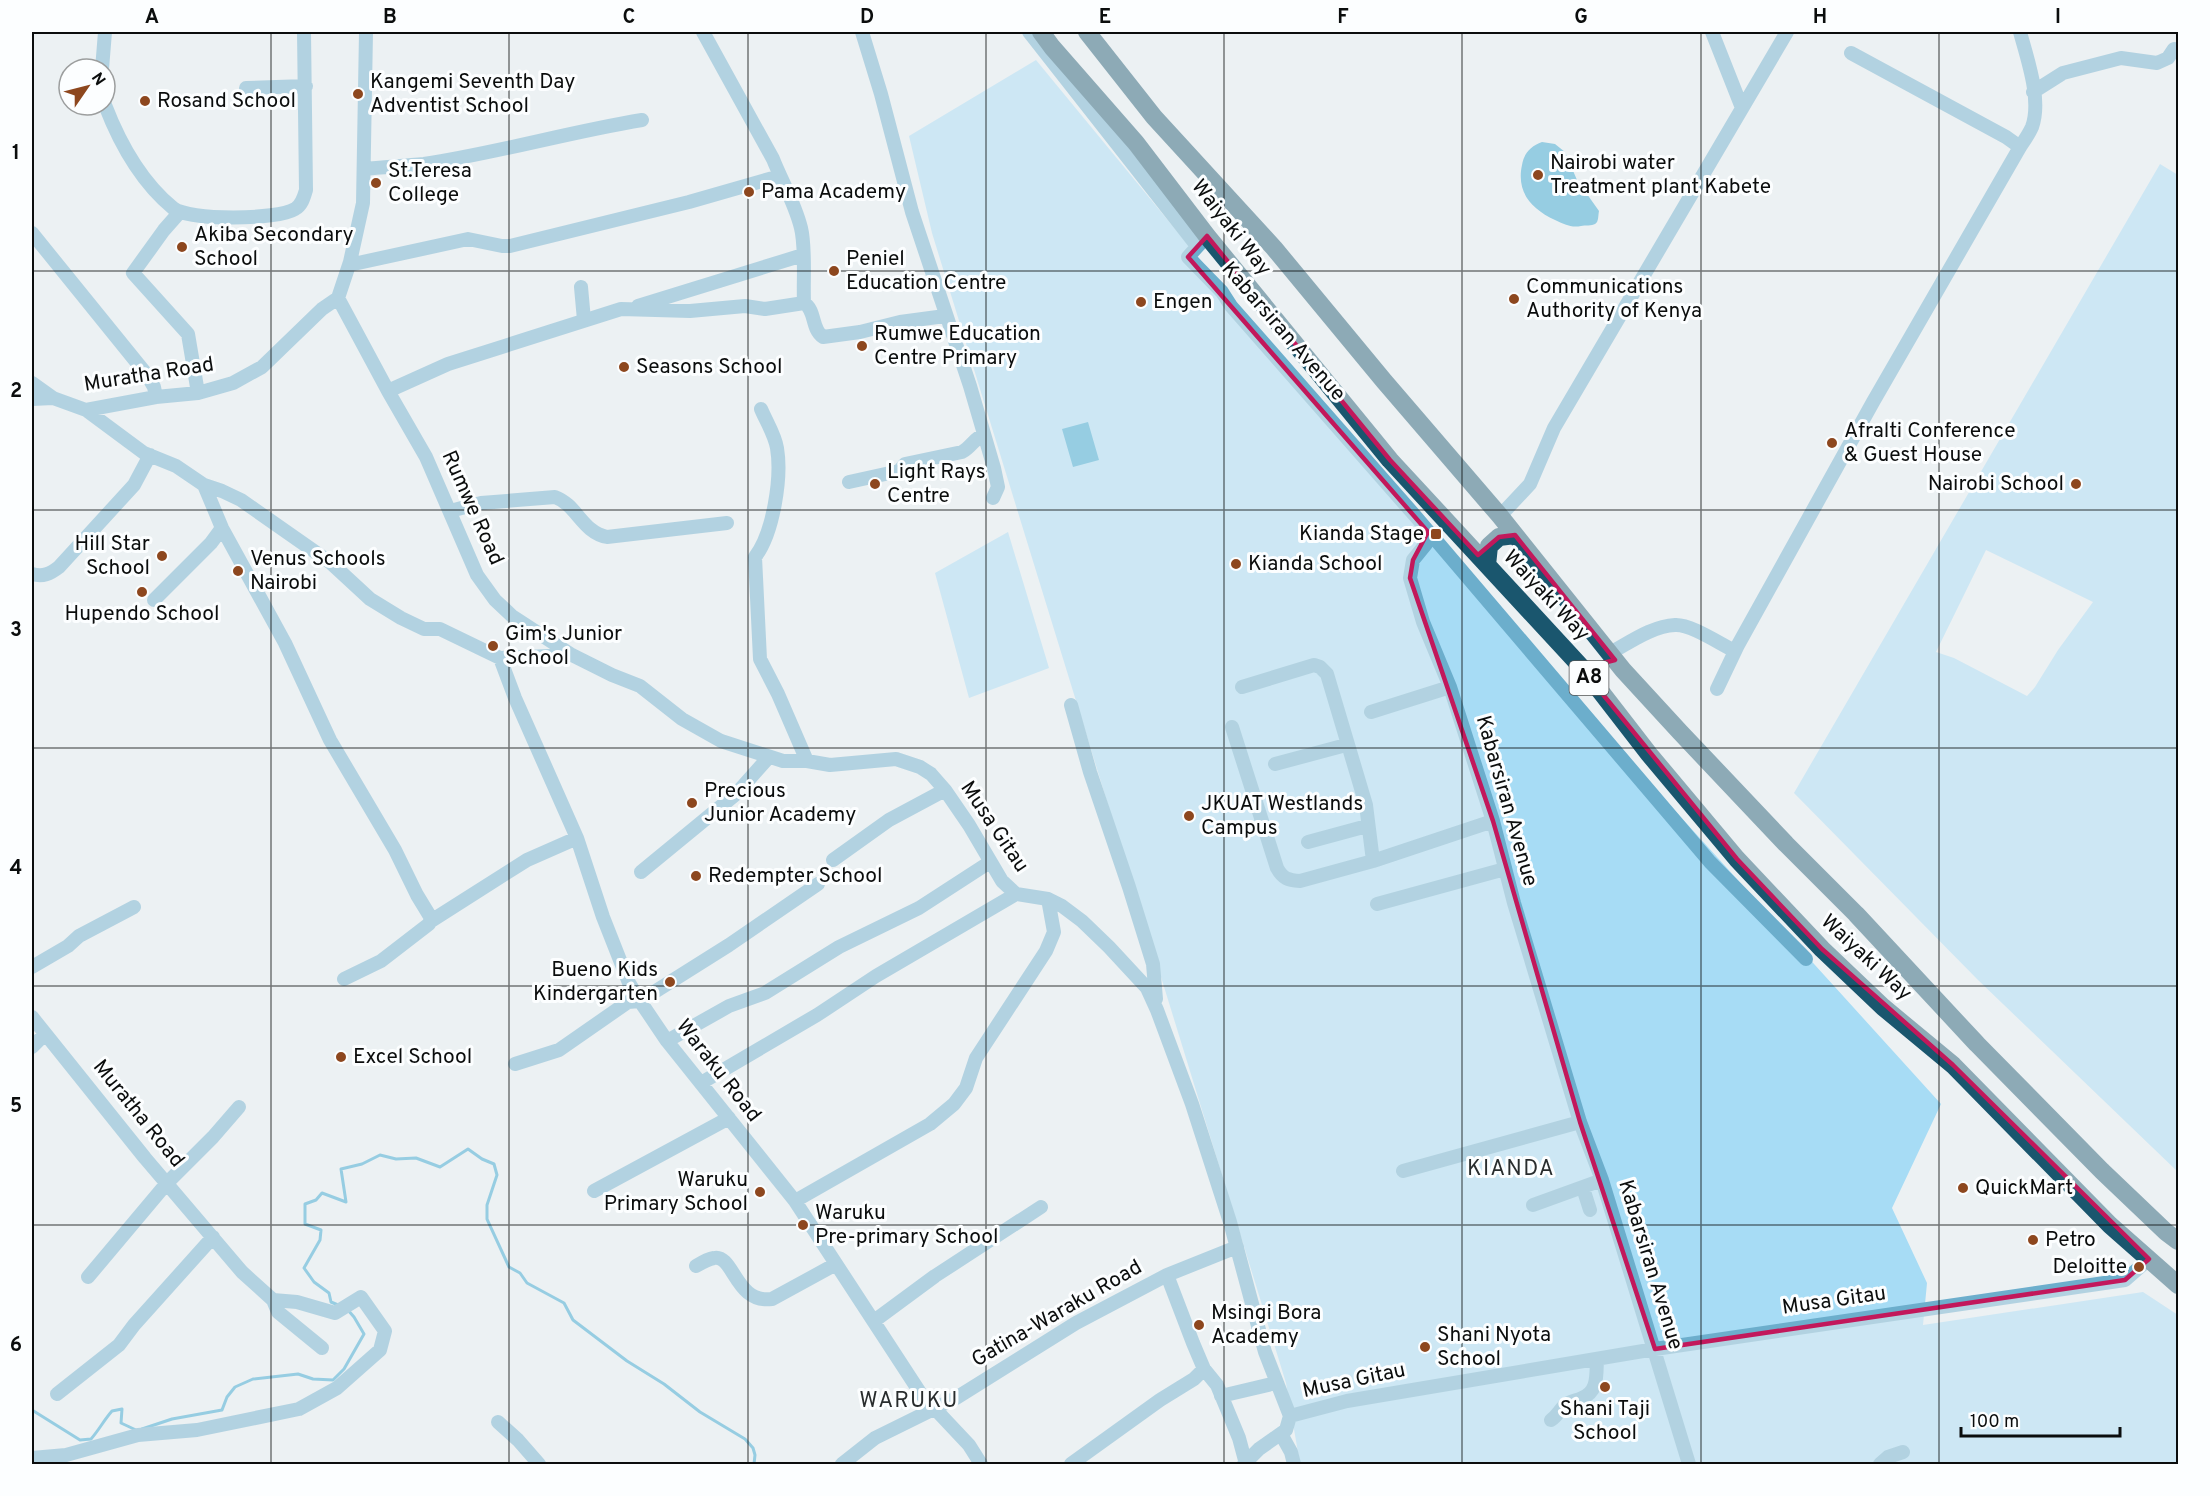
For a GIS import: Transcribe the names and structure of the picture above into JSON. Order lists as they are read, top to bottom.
{
  "streets": {
    "highway": ["Waiyaki Way", "A8"],
    "street": [
      "Kabarsiran Avenue",
      "Muratha Road",
      "Rumwe Road",
      "Musa Gitau",
      "Waraku Road",
      "Gatina-Waraku Road"
    ]
  },
  "crossings": [
    ["Waiyaki Way", "Kabarsiran Avenue"],
    ["Waiyaki Way", "Musa Gitau"],
    ["Kabarsiran Avenue", "Musa Gitau"],
    ["Muratha Road", "Rumwe Road"],
    ["Rumwe Road", "Musa Gitau"],
    ["Musa Gitau", "Gatina-Waraku Road"],
    ["Waraku Road", "Gatina-Waraku Road"]
  ],
  "districts": ["KIANDA", "WARUKU"],
  "places": {
    "other": [
      "Kangemi Seventh Day Adventist School",
      "Rosand School",
      "Nairobi water Treatment plant Kabete",
      "St.Teresa College",
      "Pama Academy",
      "Akiba Secondary School",
      "Peniel Education Centre",
      "Communications Authority of Kenya",
      "Engen",
      "Rumwe Education Centre Primary",
      "Seasons School",
      "Afralti Conference & Guest House",
      "Light Rays Centre",
      "Nairobi School",
      "Hill Star School",
      "Kianda School",
      "Venus Schools Nairobi",
      "Hupendo School",
      "Gim's Junior School",
      "Precious Junior Academy",
      "JKUAT Westlands Campus",
      "Redempter School",
      "Bueno Kids Kindergarten",
      "Excel School",
      "QuickMart",
      "Waruku Primary School",
      "Waruku Pre-primary School",
      "Petro",
      "Deloitte",
      "Msingi Bora Academy",
      "Shani Nyota School",
      "Shani Taji School"
    ],
    "transit": ["Kianda Stage"]
  },
  "scale_bar": "100 m",
  "north": "top right",
  "grid": {
    "columns": [
      "A",
      "B",
      "C",
      "D",
      "E",
      "F",
      "G",
      "H",
      "I"
    ],
    "rows": [
      "1",
      "2",
      "3",
      "4",
      "5",
      "6"
    ]
  }
}
